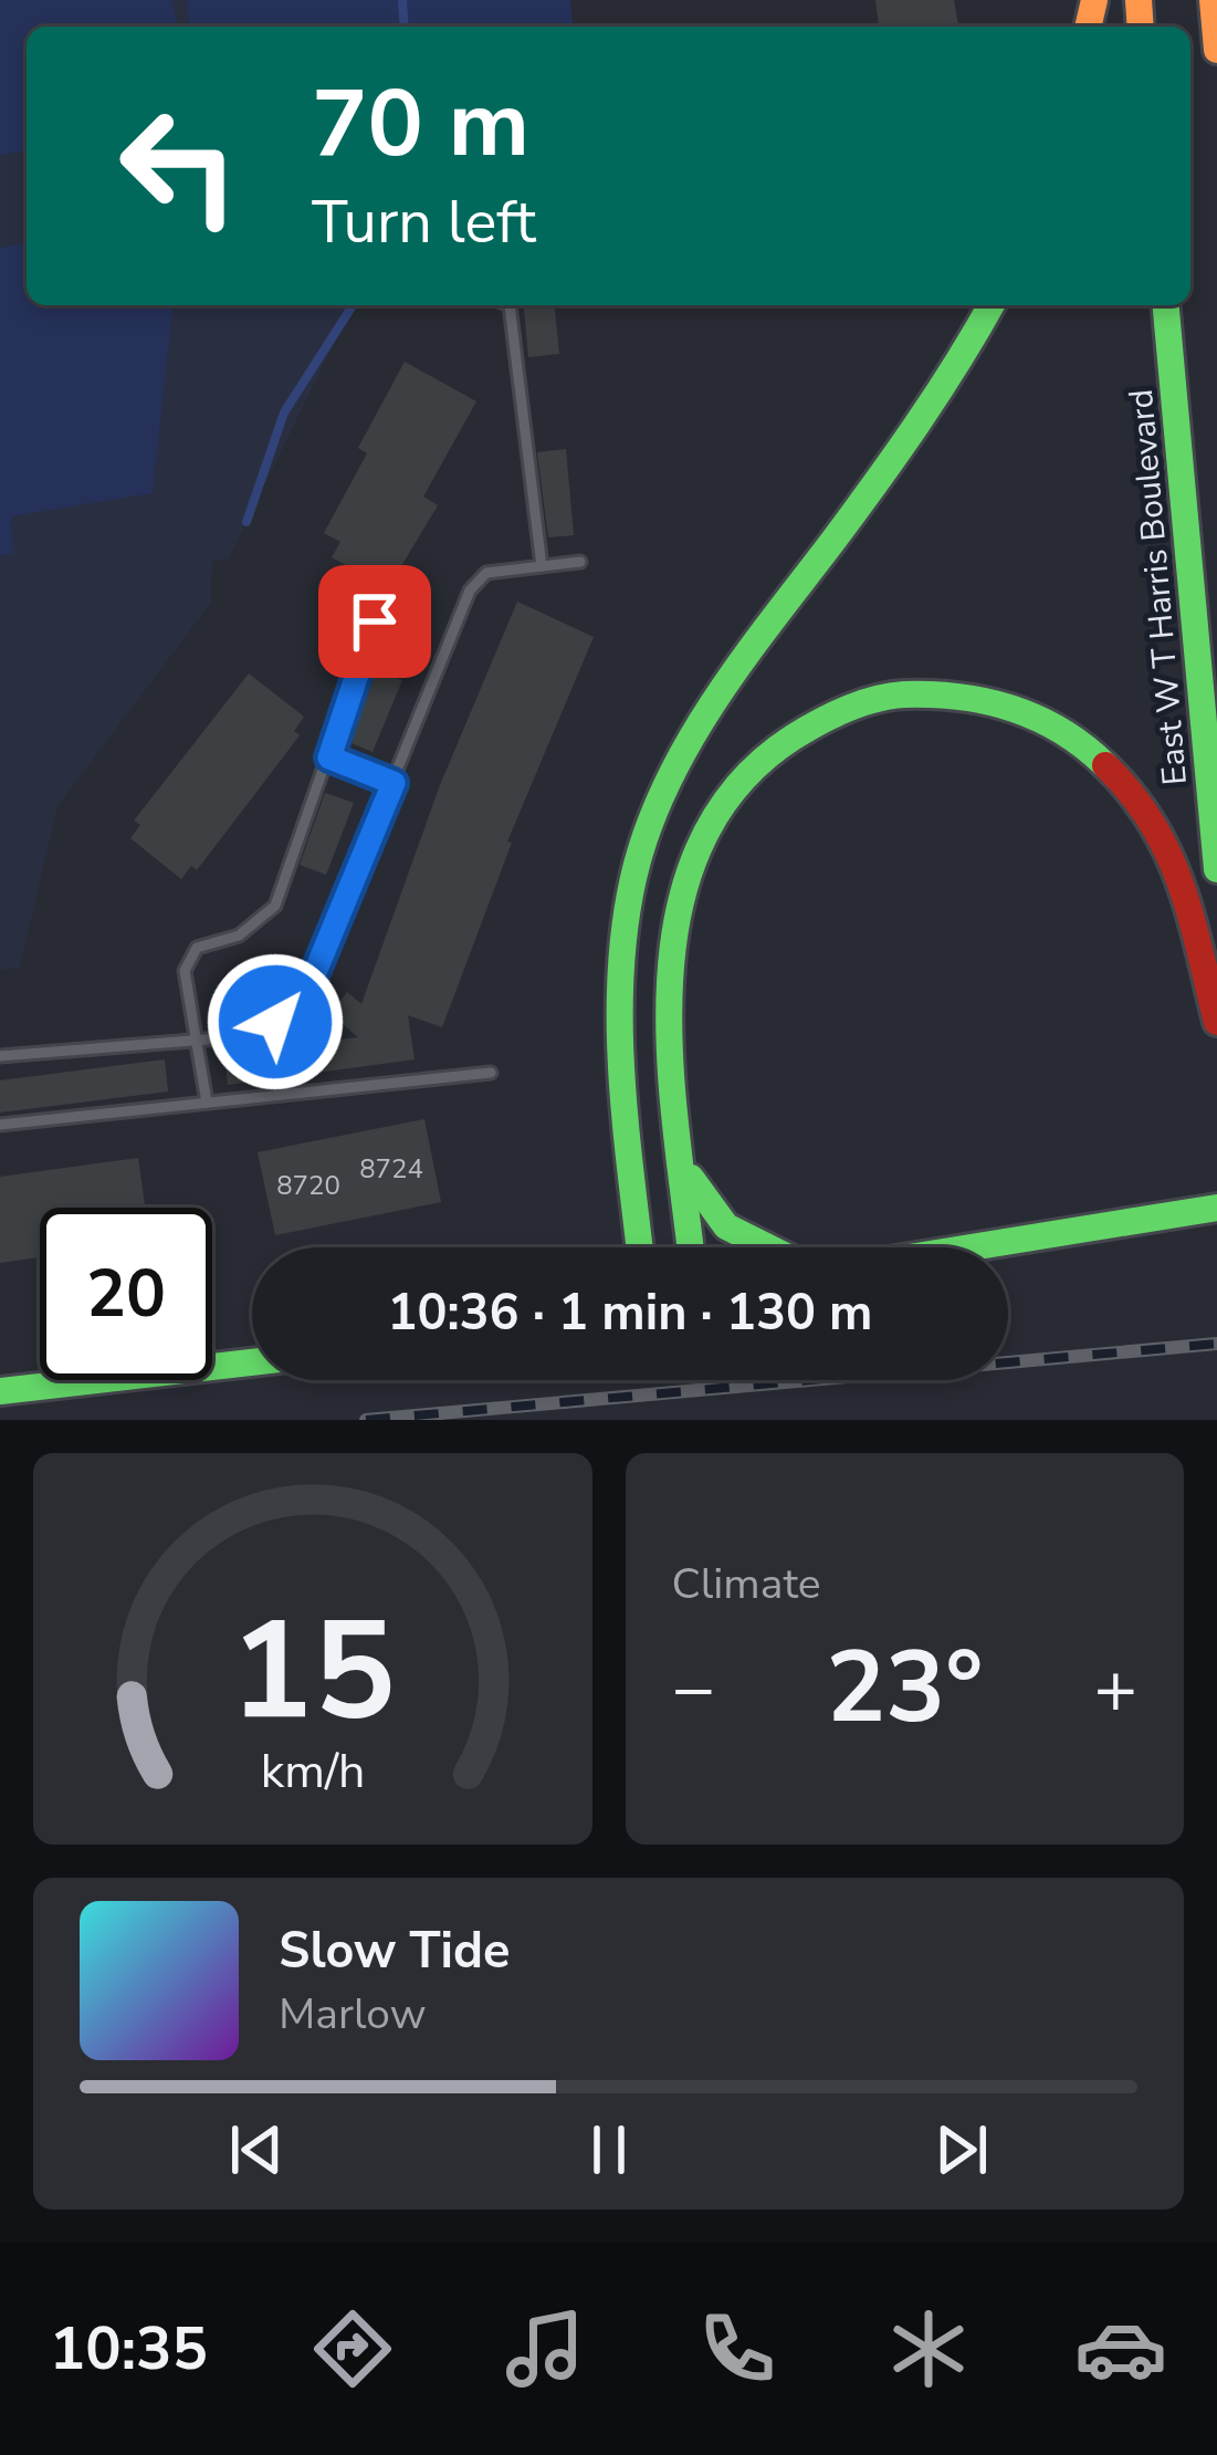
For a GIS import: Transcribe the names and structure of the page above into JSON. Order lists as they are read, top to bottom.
{
  "streets": {
    "main road": ["East W T Harris Boulevard"]
  },
  "house_numbers": ["8724", "8720"],
  "page": {
    "turn": ["70 m", "Turn left"],
    "limit": "20",
    "trip": "10:36 · 1 min · 130 m",
    "tile": "Climate",
    "heat": ["−", "23°", "+"],
    "song": ["Slow Tide", "Marlow"],
    "tabs": "10:35",
    "gauge": ["15", "km/h"]
  }
}
